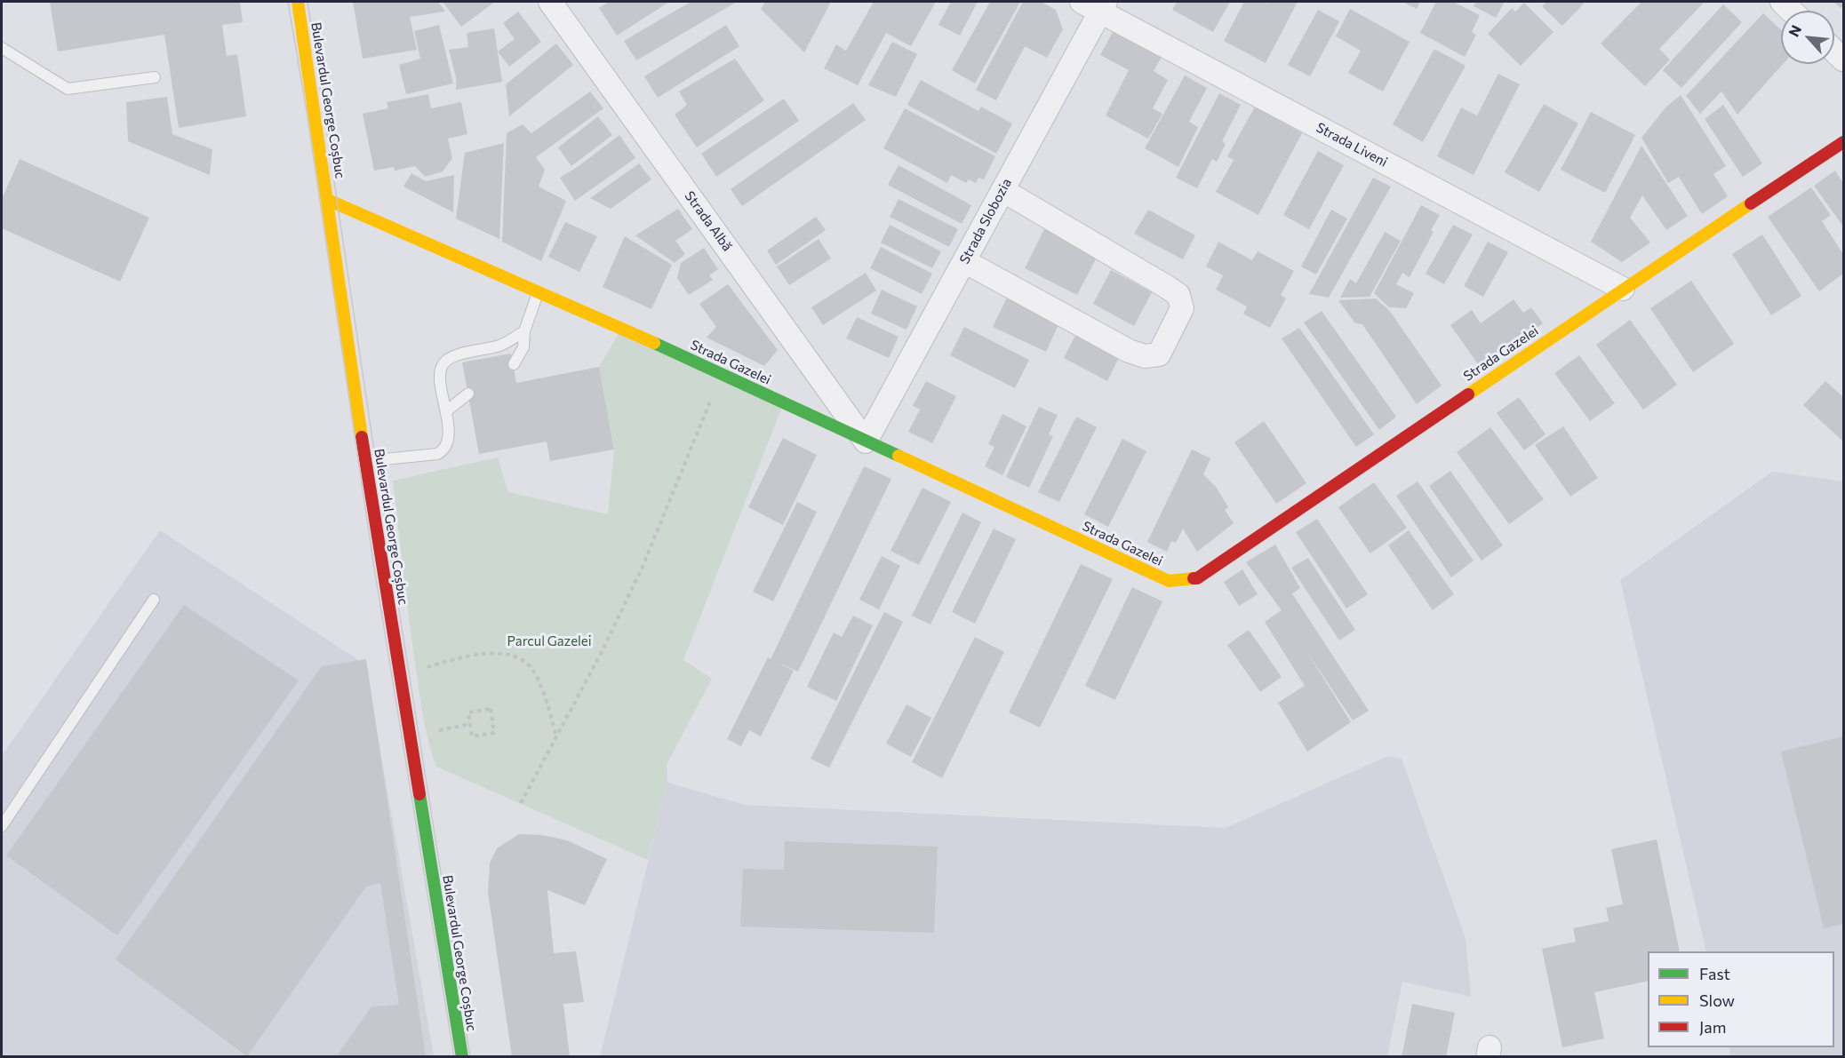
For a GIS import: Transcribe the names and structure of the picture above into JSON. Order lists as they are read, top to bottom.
{
  "streets": {
    "street": [
      "Bulevardul George Coșbuc",
      "Strada Liveni",
      "Strada Albă",
      "Strada Slobozia",
      "Strada Gazelei"
    ]
  },
  "crossings": [
    ["Bulevardul George Coșbuc", "Strada Gazelei"],
    ["Strada Liveni", "Strada Slobozia"],
    ["Strada Liveni", "Strada Gazelei"],
    ["Strada Albă", "Strada Slobozia"],
    ["Strada Albă", "Strada Gazelei"],
    ["Strada Slobozia", "Strada Gazelei"]
  ],
  "parks": ["Parcul Gazelei"],
  "legend": ["Fast", "Slow", "Jam"],
  "north": "top left"
}
